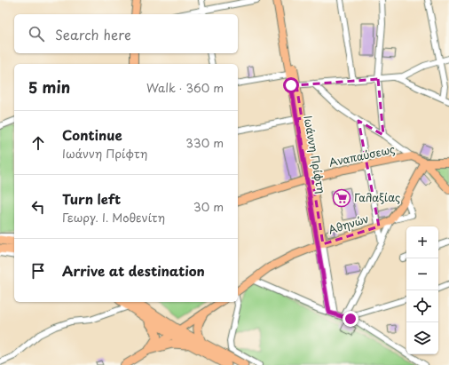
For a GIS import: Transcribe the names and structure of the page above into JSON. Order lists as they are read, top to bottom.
{
  "streets": {
    "main road": ["Ιωάννη Πρίφτη", "Αναπαύσεως", "Αθηνών"]
  },
  "crossings": [
    ["Ιωάννη Πρίφτη", "Αναπαύσεως"],
    ["Ιωάννη Πρίφτη", "Αθηνών"]
  ],
  "places": {
    "supermarket": ["Γαλαξίας"]
  },
  "page": {
    "search": "Search here",
    "heading": ["5 min", "Walk · 360 m"],
    "list": [
      ["Continue", "Ιωάννη Πρίφτη", "330 m"],
      ["Turn left", "Γεωργ. Ι. Μοθενίτη", "30 m"],
      "Arrive at destination"
    ],
    "map_buttons": ["+", "−"]
  }
}
